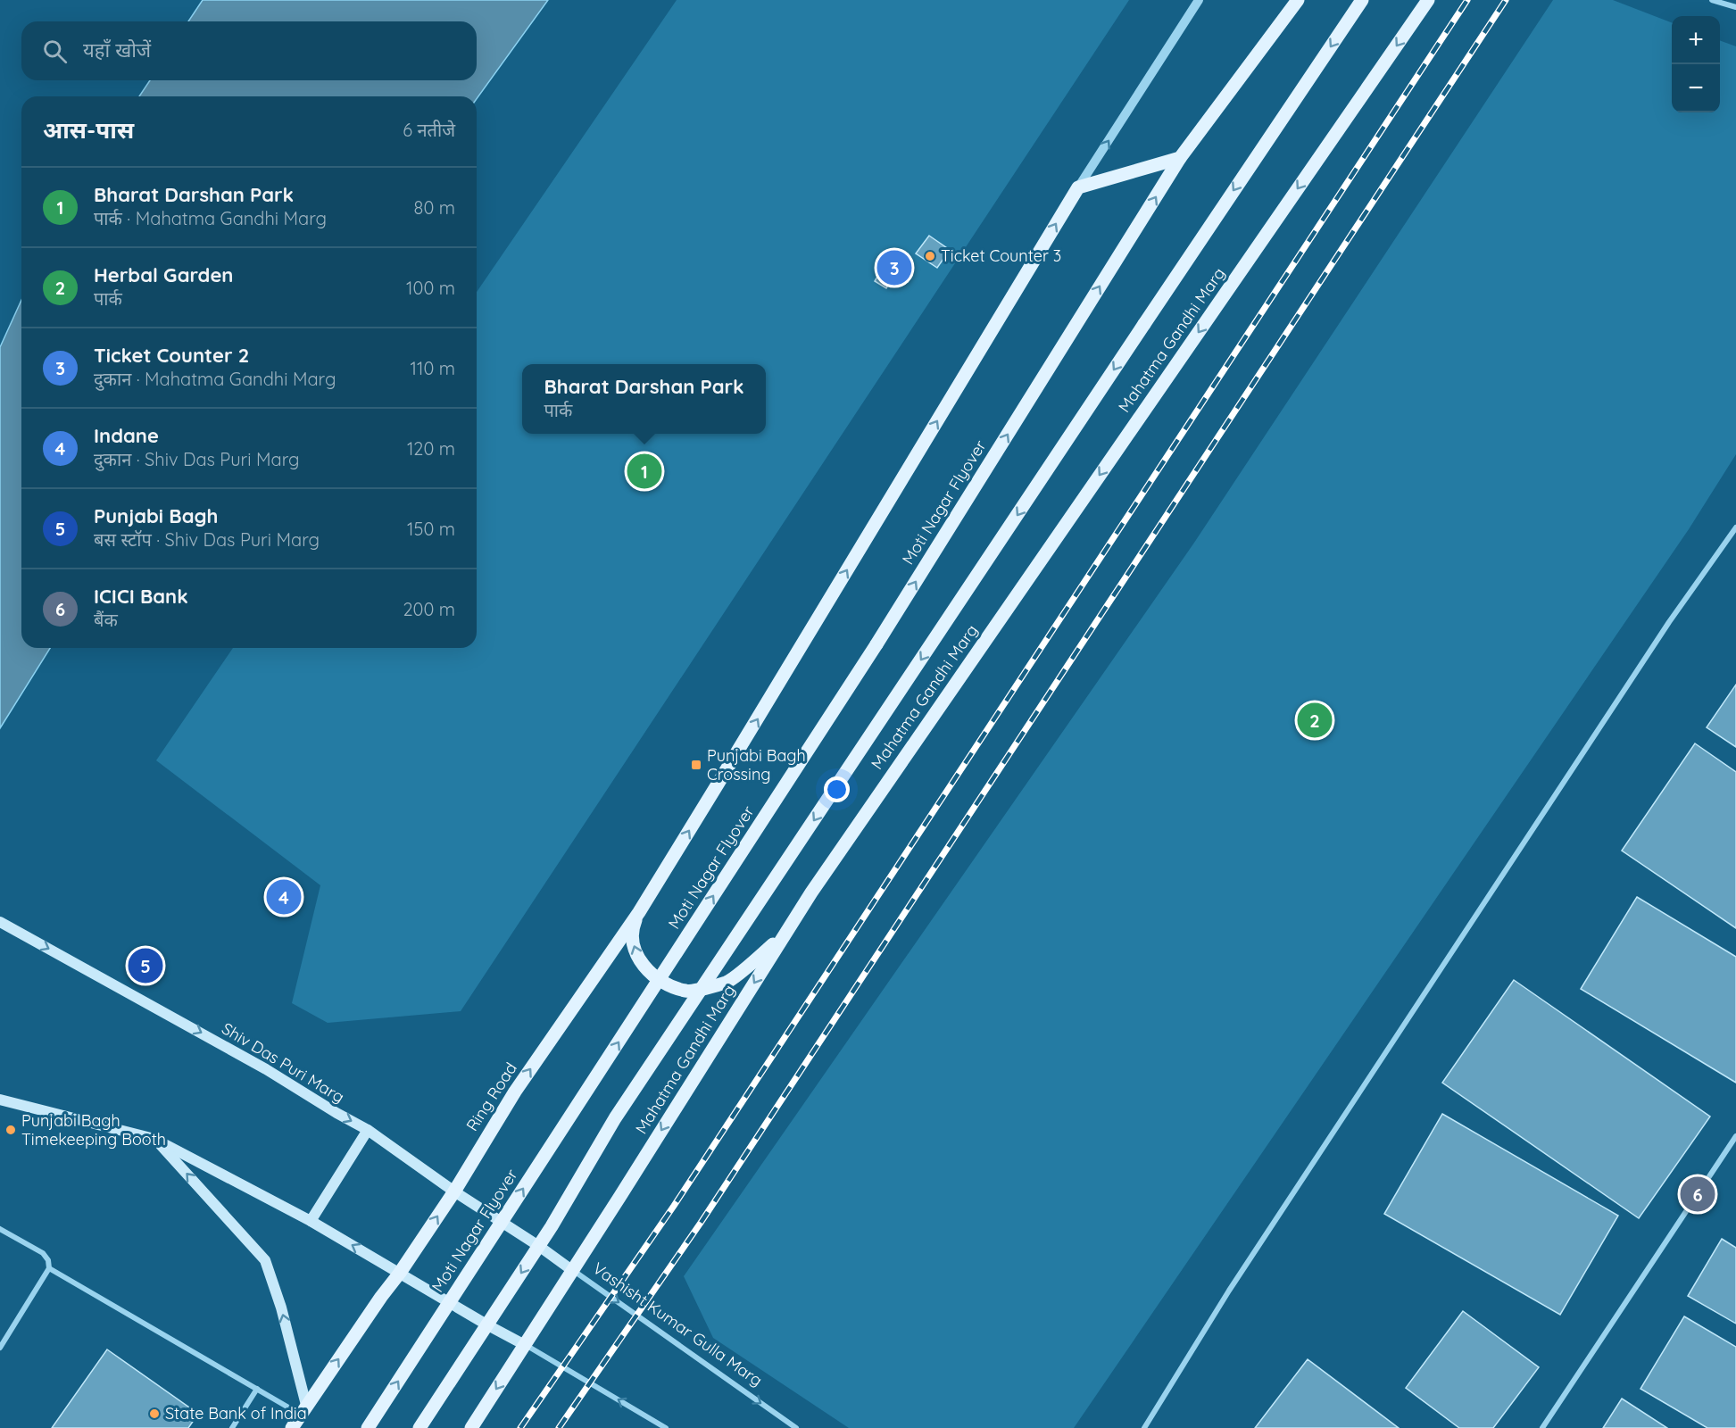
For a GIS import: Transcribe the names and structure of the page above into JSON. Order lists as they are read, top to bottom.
{
  "streets": {
    "main road": [
      "Mahatma Gandhi Marg",
      "Moti Nagar Flyover",
      "Shiv Das Puri Marg",
      "Ring Road",
      "Vashisht Kumar Gulla Marg"
    ]
  },
  "crossings": [
    ["Mahatma Gandhi Marg", "Vashisht Kumar Gulla Marg"],
    ["Shiv Das Puri Marg", "Ring Road"],
    ["Shiv Das Puri Marg", "Vashisht Kumar Gulla Marg"]
  ],
  "one_way": [
    "Mahatma Gandhi Marg",
    "Moti Nagar Flyover",
    "Shiv Das Puri Marg",
    "Ring Road",
    "Vashisht Kumar Gulla Marg"
  ],
  "places": {
    "other": ["Ticket Counter 3", "Punjabi Bagh Timekeeping Booth", "State Bank of India"],
    "transit": ["Punjabi Bagh Crossing"]
  },
  "page": {
    "map_buttons": ["+", "−"],
    "search": "यहाँ खोजें",
    "heading": ["आस-पास", "6 नतीजे"],
    "list": [
      {
        "mark": "1",
        "name": "Bharat Darshan Park",
        "note": "पार्क · Mahatma Gandhi Marg",
        "value": "80 m"
      },
      {
        "mark": "2",
        "name": "Herbal Garden",
        "note": "पार्क",
        "value": "100 m"
      },
      {
        "mark": "3",
        "name": "Ticket Counter 2",
        "note": "दुकान · Mahatma Gandhi Marg",
        "value": "110 m"
      },
      {
        "mark": "4",
        "name": "Indane",
        "note": "दुकान · Shiv Das Puri Marg",
        "value": "120 m"
      },
      {
        "mark": "5",
        "name": "Punjabi Bagh",
        "note": "बस स्टॉप · Shiv Das Puri Marg",
        "value": "150 m"
      },
      {
        "mark": "6",
        "name": "ICICI Bank",
        "note": "बैंक",
        "value": "200 m"
      }
    ],
    "pins": [
      "3",
      "1",
      "2",
      "4",
      "5",
      "6"
    ],
    "popup": ["Bharat Darshan Park", "पार्क"]
  }
}
